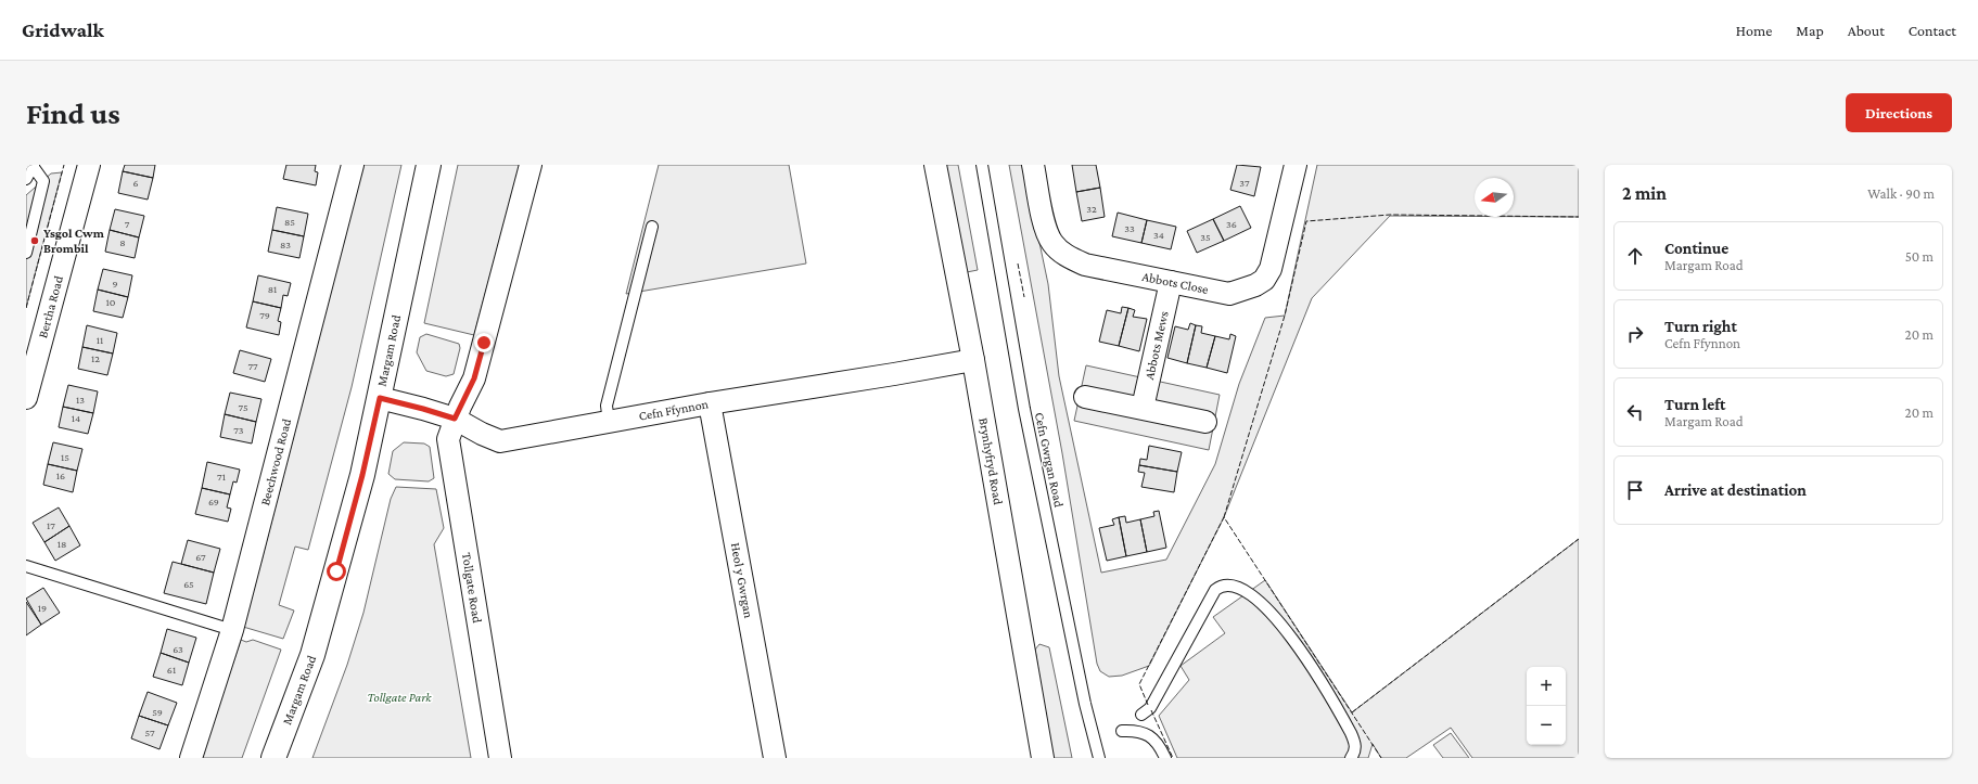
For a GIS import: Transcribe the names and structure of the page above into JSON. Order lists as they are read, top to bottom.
{
  "streets": {
    "main road": ["Margam Road"],
    "street": [
      "Abbots Close",
      "Bertha Road",
      "Abbots Mews",
      "Cefn Ffynnon",
      "Brynhyfryd Road",
      "Beechwood Road",
      "Heol y Gwrgan",
      "Tollgate Road"
    ],
    "lane": ["Cefn Gwrgan Road"]
  },
  "crossings": [
    ["Abbots Close", "Abbots Mews"],
    ["Margam Road", "Cefn Ffynnon"],
    ["Cefn Ffynnon", "Brynhyfryd Road"],
    ["Cefn Ffynnon", "Heol y Gwrgan"],
    ["Cefn Ffynnon", "Tollgate Road"]
  ],
  "parks": ["Tollgate Park"],
  "places": ["Ysgol Cwm Brombil"],
  "house_numbers": [
    "6",
    "37",
    "32",
    "85",
    "7",
    "36",
    "33",
    "34",
    "35",
    "8",
    "83",
    "9",
    "81",
    "10",
    "79",
    "11",
    "12",
    "77",
    "13",
    "75",
    "14",
    "73",
    "15",
    "16",
    "71",
    "69",
    "17",
    "18",
    "67",
    "65",
    "19",
    "63",
    "61",
    "59",
    "57"
  ],
  "north": "left",
  "page": {
    "header": "Gridwalk",
    "nav": [
      "Home",
      "Map",
      "About",
      "Contact"
    ],
    "buttons": "Directions",
    "title": "Find us",
    "heading": ["2 min", "Walk · 90 m"],
    "list": [
      ["Continue", "Margam Road", "50 m"],
      ["Turn right", "Cefn Ffynnon", "20 m"],
      ["Turn left", "Margam Road", "20 m"],
      "Arrive at destination"
    ],
    "map_buttons": ["+", "−"]
  }
}
